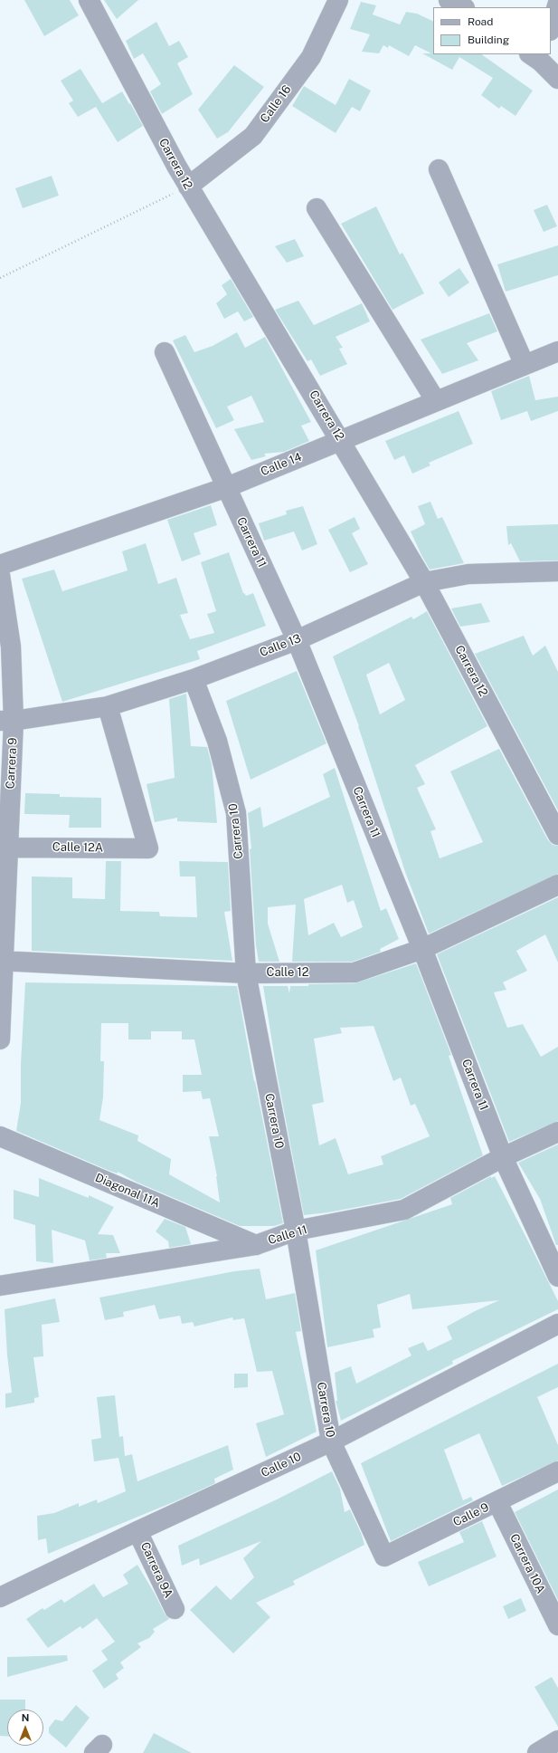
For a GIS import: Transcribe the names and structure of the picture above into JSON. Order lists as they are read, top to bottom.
{
  "streets": {
    "street": [
      "Calle 16",
      "Carrera 12",
      "Calle 14",
      "Carrera 11",
      "Calle 13",
      "Carrera 9",
      "Carrera 10",
      "Calle 12A",
      "Calle 12",
      "Diagonal 11A",
      "Calle 11",
      "Calle 10",
      "Calle 9",
      "Carrera 10A",
      "Carrera 9A"
    ]
  },
  "crossings": [
    ["Calle 16", "Carrera 12"],
    ["Carrera 12", "Calle 14"],
    ["Carrera 12", "Calle 13"],
    ["Calle 14", "Carrera 11"],
    ["Carrera 11", "Calle 13"],
    ["Carrera 11", "Calle 12"],
    ["Carrera 11", "Calle 11"],
    ["Calle 13", "Carrera 9"],
    ["Calle 13", "Carrera 10"],
    ["Calle 13", "Calle 12A"],
    ["Carrera 9", "Calle 12A"],
    ["Carrera 9", "Calle 12"],
    ["Carrera 10", "Calle 12"],
    ["Carrera 10", "Calle 11"],
    ["Carrera 10", "Calle 10"],
    ["Carrera 10", "Calle 9"],
    ["Diagonal 11A", "Calle 11"],
    ["Calle 10", "Carrera 9A"],
    ["Calle 9", "Carrera 10A"]
  ],
  "legend": ["Road", "Building"],
  "north": "top"
}
